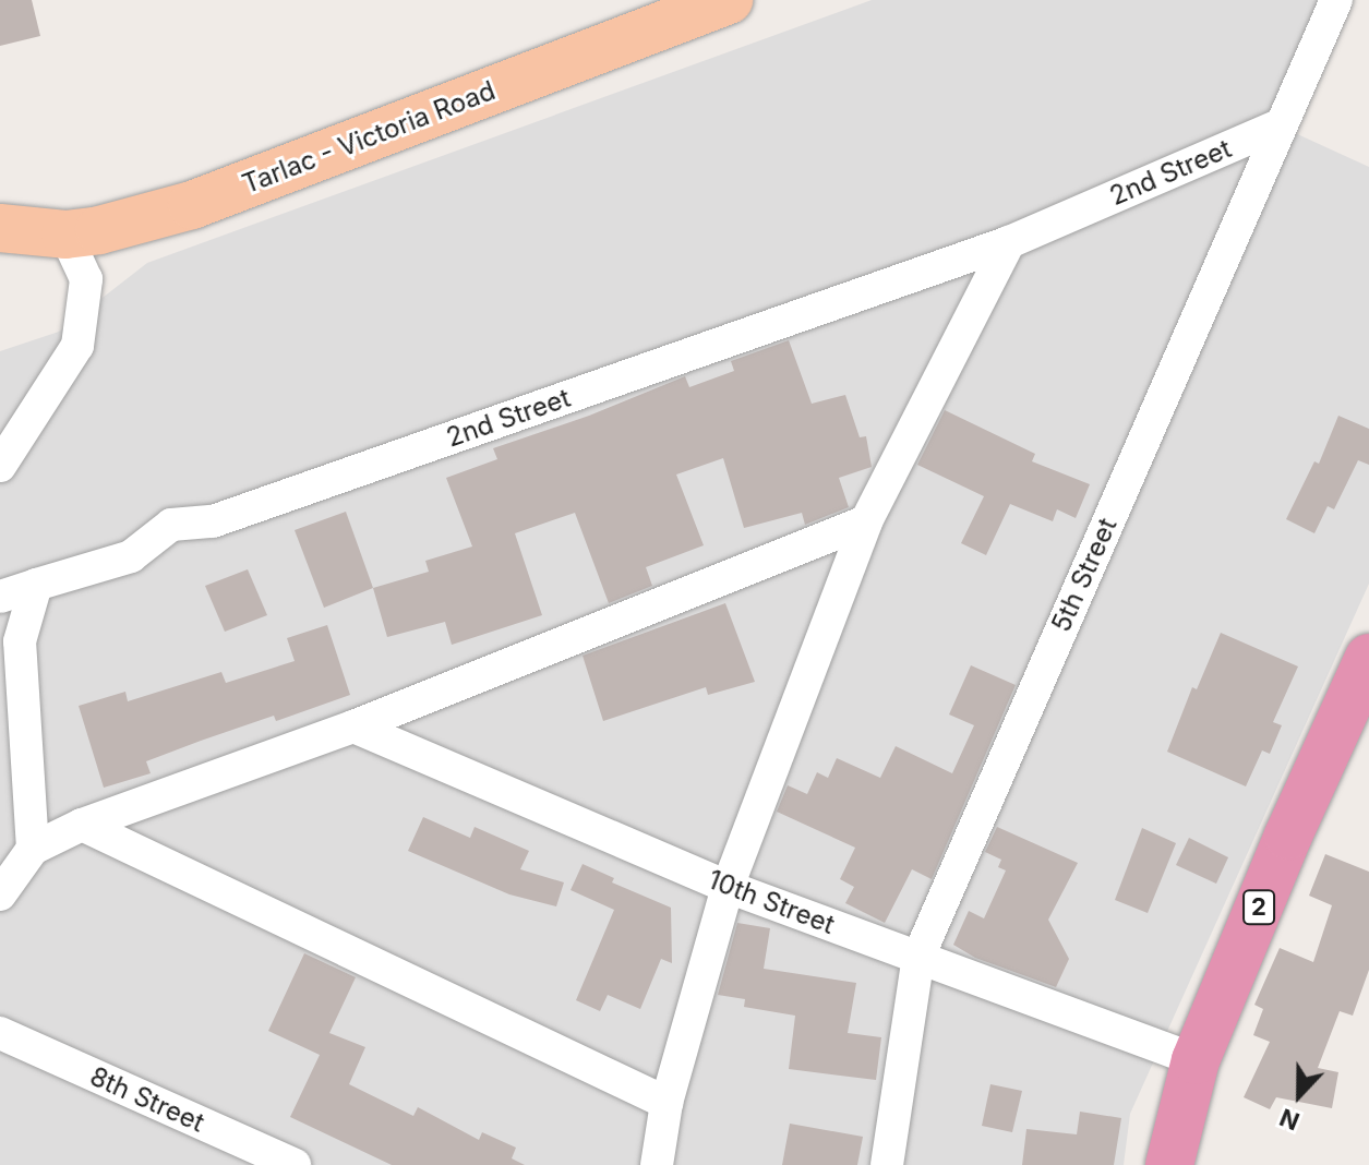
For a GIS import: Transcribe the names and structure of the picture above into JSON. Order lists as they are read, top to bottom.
{
  "streets": {
    "highway": ["2"],
    "main road": ["Tarlac - Victoria Road"],
    "street": [
      "2nd Street",
      "5th Street",
      "10th Street",
      "8th Street"
    ]
  },
  "crossings": [
    ["2nd Street", "5th Street"],
    ["5th Street", "10th Street"],
    ["10th Street", "2"]
  ],
  "north": "bottom"
}
